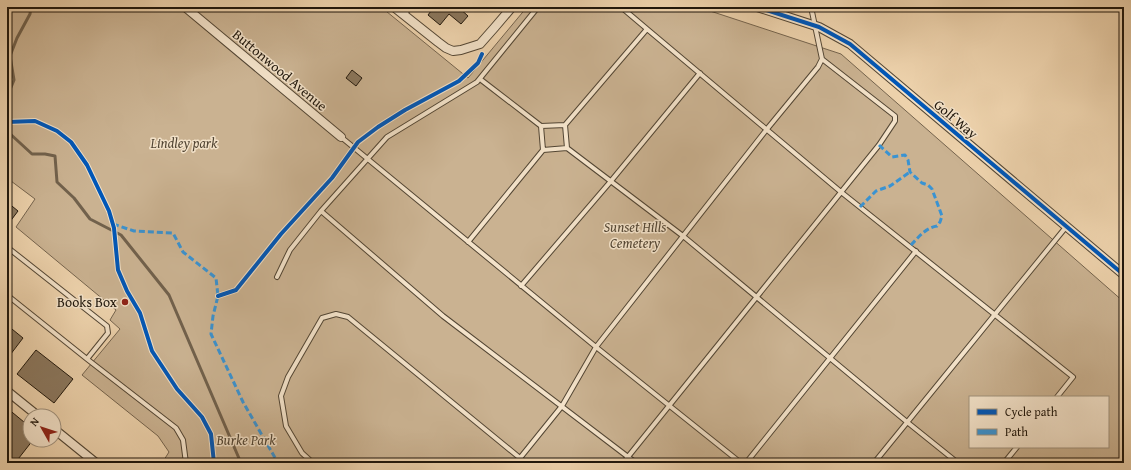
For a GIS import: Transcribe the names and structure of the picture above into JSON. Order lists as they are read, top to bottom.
{
  "streets": {
    "street": ["Buttonwood Avenue", "Golf Way"]
  },
  "parks": ["Lindley park", "Sunset Hills Cemetery", "Burke Park"],
  "places": ["Books Box"],
  "legend": ["Cycle path", "Path"],
  "north": "top left"
}
